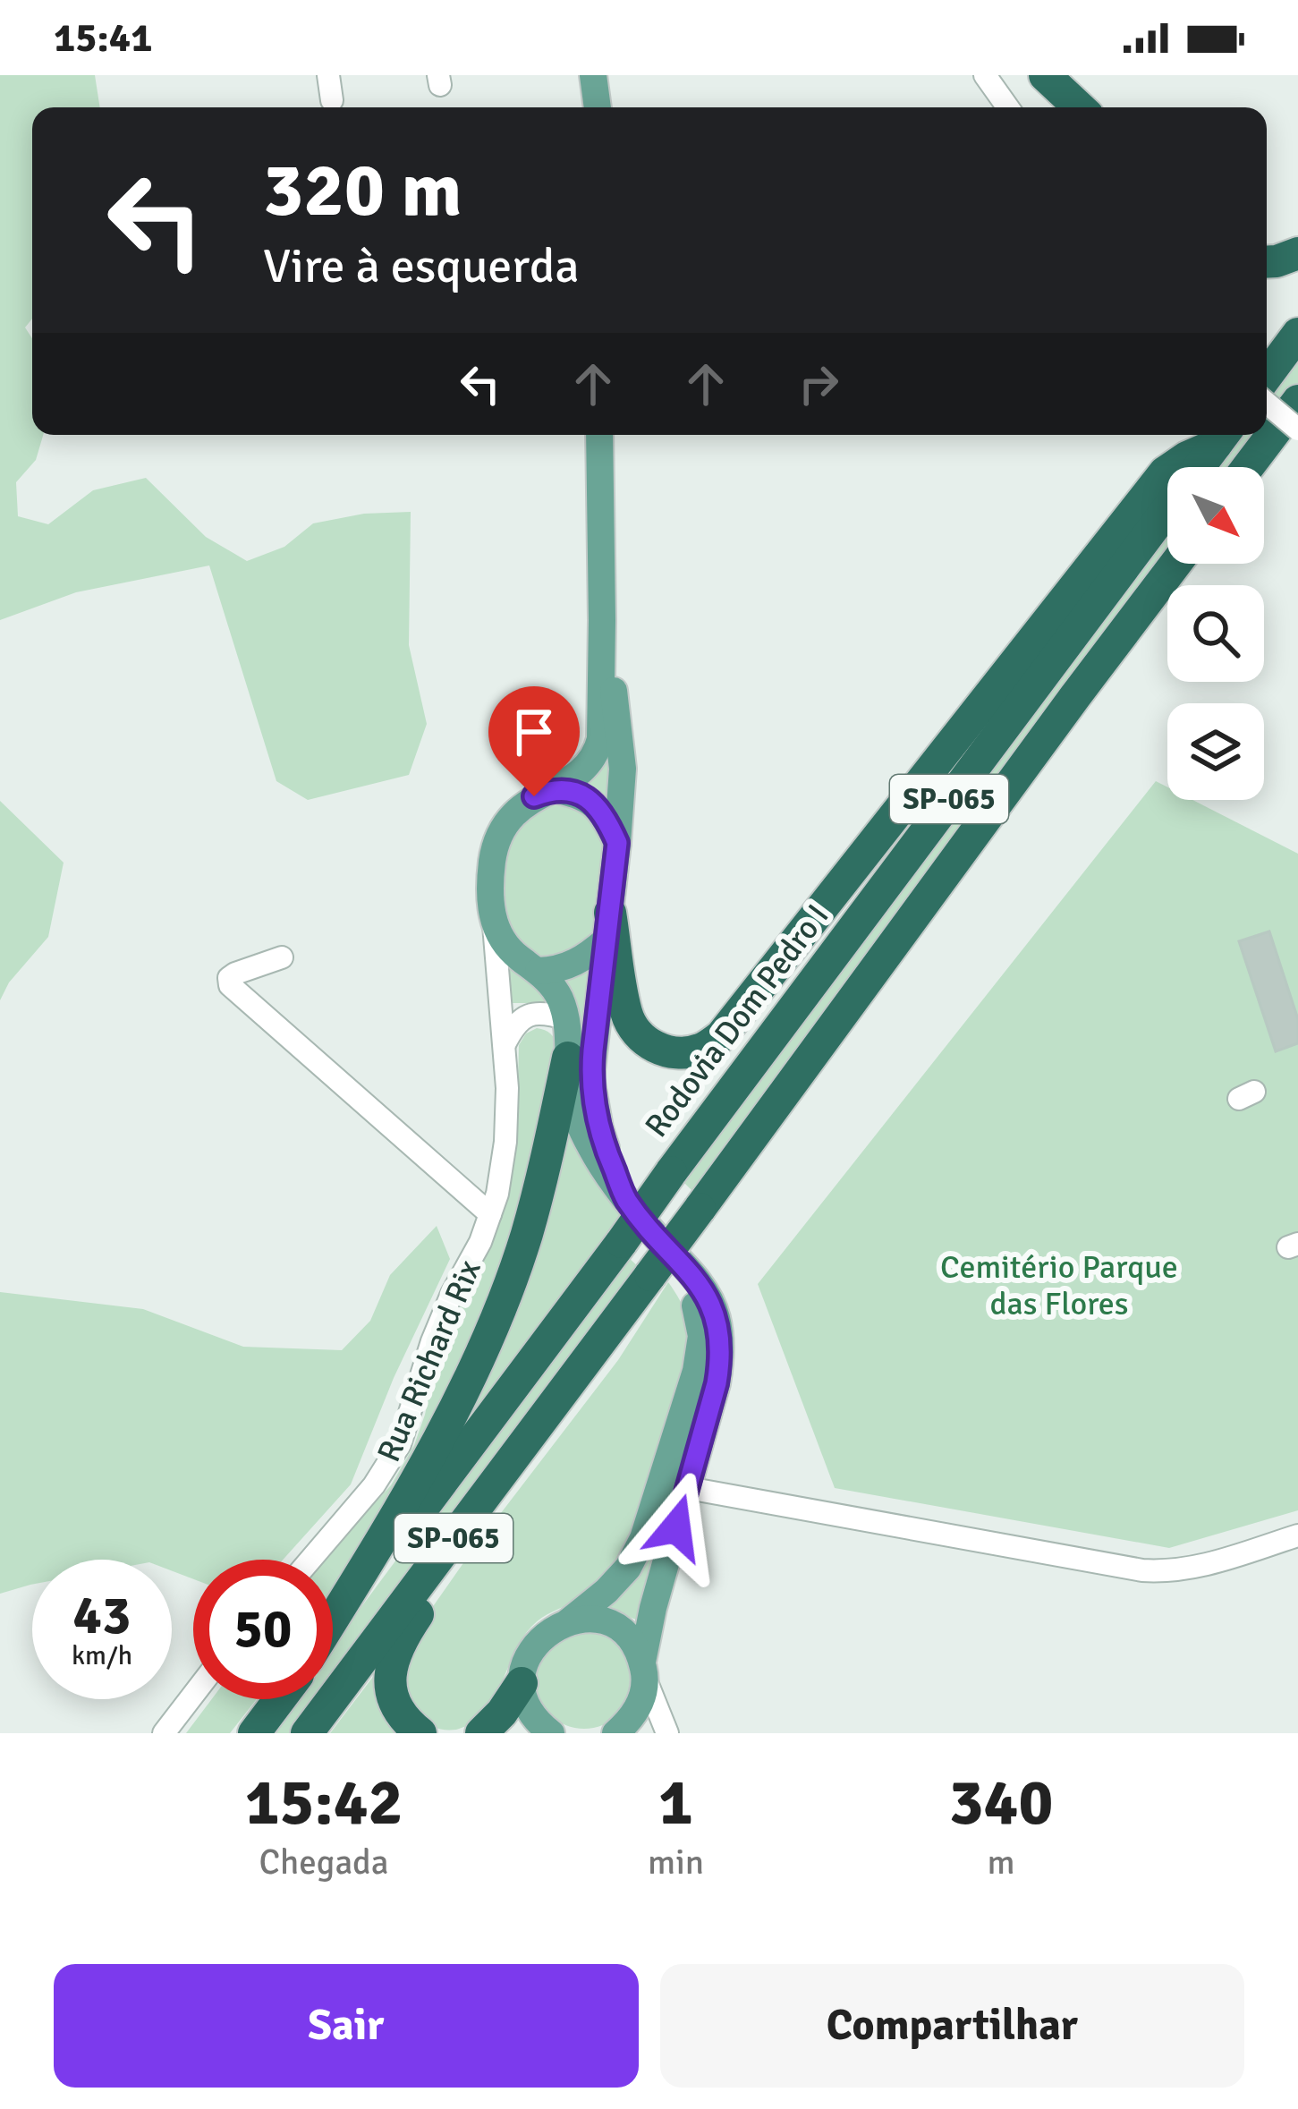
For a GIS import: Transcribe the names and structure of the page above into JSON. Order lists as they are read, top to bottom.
{
  "streets": {
    "highway": ["SP-065", "Rodovia Dom Pedro I"],
    "street": ["Rua Richard Rix"]
  },
  "parks": ["Cemitério Parque das Flores"],
  "north": "bottom right",
  "page": {
    "status": "15:41",
    "turn": ["320 m", "Vire à esquerda"],
    "speed": "43 km/h",
    "limit": "50",
    "eta": [
      "15:42",
      "Chegada",
      "1",
      "min",
      "340",
      "m"
    ],
    "buttons": ["Sair", "Compartilhar"]
  }
}
